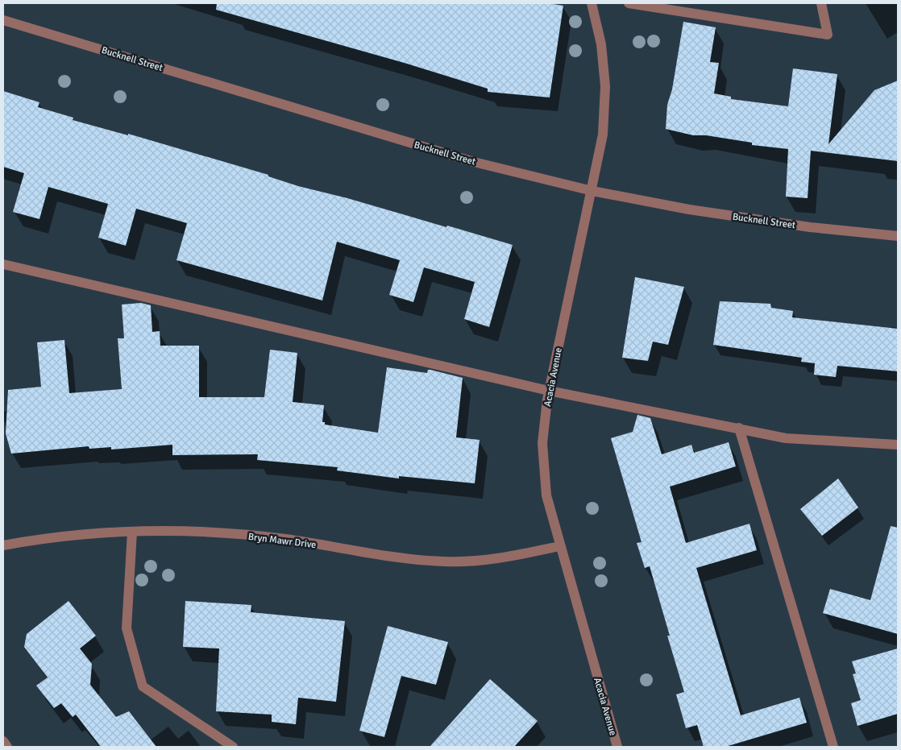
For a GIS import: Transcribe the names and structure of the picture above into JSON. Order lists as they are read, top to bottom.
{
  "streets": {
    "street": ["Bucknell Street", "Acacia Avenue", "Bryn Mawr Drive"]
  },
  "crossings": [
    ["Bucknell Street", "Acacia Avenue"],
    ["Acacia Avenue", "Bryn Mawr Drive"]
  ]
}
